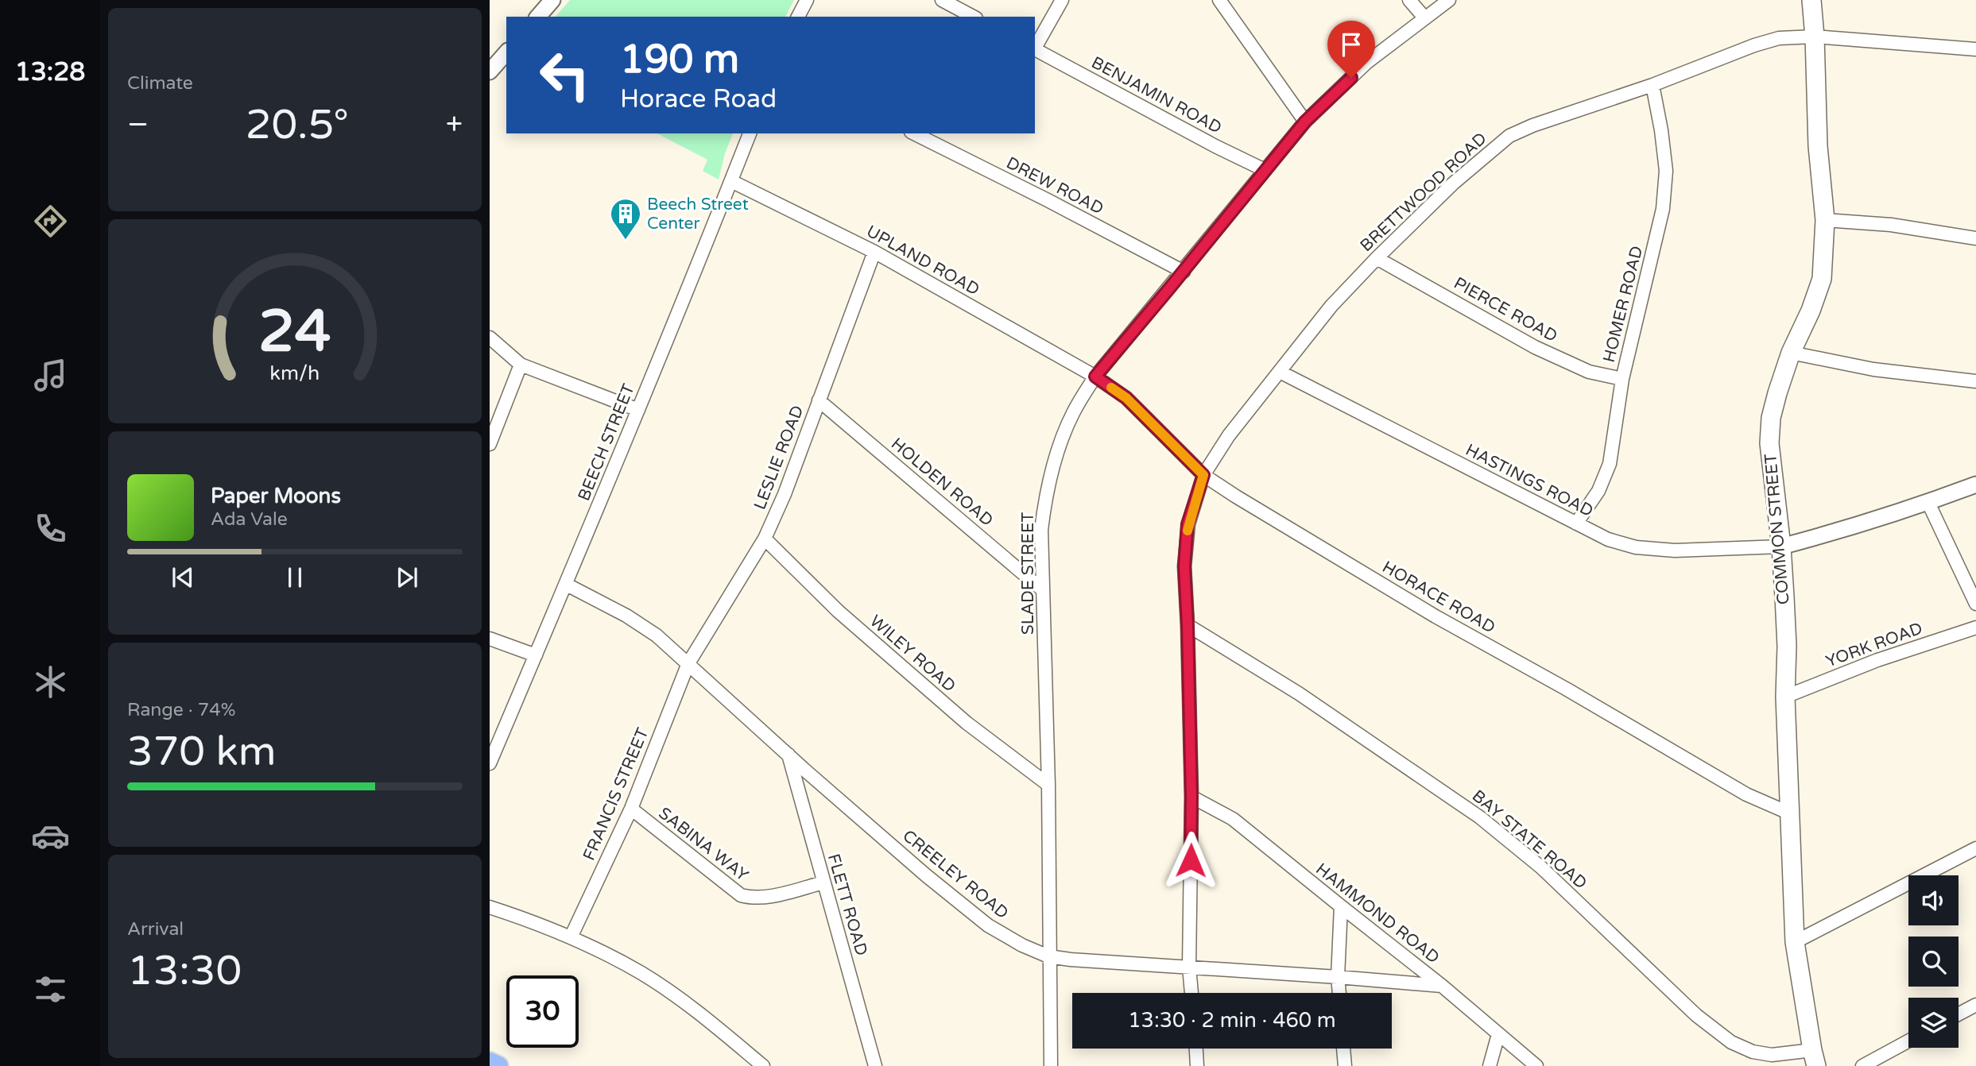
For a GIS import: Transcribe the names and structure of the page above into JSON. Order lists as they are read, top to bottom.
{
  "streets": {
    "main road": ["COMMON STREET"],
    "street": [
      "BENJAMIN ROAD",
      "DREW ROAD",
      "BRETTWOOD ROAD",
      "UPLAND ROAD",
      "HOMER ROAD",
      "PIERCE ROAD",
      "BEECH STREET",
      "LESLIE ROAD",
      "HASTINGS ROAD",
      "HOLDEN ROAD",
      "SLADE STREET",
      "HORACE ROAD",
      "YORK ROAD",
      "WILEY ROAD",
      "FRANCIS STREET",
      "BAY STATE ROAD",
      "SABINA WAY",
      "CREELEY ROAD",
      "FLETT ROAD",
      "HAMMOND ROAD"
    ]
  },
  "crossings": [
    ["BENJAMIN ROAD", "SLADE STREET"],
    ["DREW ROAD", "SLADE STREET"],
    ["BRETTWOOD ROAD", "HOMER ROAD"],
    ["BRETTWOOD ROAD", "PIERCE ROAD"],
    ["BRETTWOOD ROAD", "HASTINGS ROAD"],
    ["BRETTWOOD ROAD", "COMMON STREET"],
    ["BRETTWOOD ROAD", "HORACE ROAD"],
    ["BRETTWOOD ROAD", "BAY STATE ROAD"],
    ["BRETTWOOD ROAD", "CREELEY ROAD"],
    ["BRETTWOOD ROAD", "HAMMOND ROAD"],
    ["UPLAND ROAD", "BEECH STREET"],
    ["UPLAND ROAD", "LESLIE ROAD"],
    ["UPLAND ROAD", "SLADE STREET"],
    ["UPLAND ROAD", "HORACE ROAD"],
    ["HOMER ROAD", "PIERCE ROAD"],
    ["HOMER ROAD", "HASTINGS ROAD"],
    ["BEECH STREET", "CREELEY ROAD"],
    ["LESLIE ROAD", "HOLDEN ROAD"],
    ["LESLIE ROAD", "WILEY ROAD"],
    ["LESLIE ROAD", "FRANCIS STREET"],
    ["LESLIE ROAD", "CREELEY ROAD"],
    ["HASTINGS ROAD", "COMMON STREET"],
    ["HOLDEN ROAD", "SLADE STREET"],
    ["COMMON STREET", "HORACE ROAD"],
    ["COMMON STREET", "YORK ROAD"],
    ["COMMON STREET", "BAY STATE ROAD"],
    ["SLADE STREET", "HORACE ROAD"],
    ["SLADE STREET", "WILEY ROAD"],
    ["SLADE STREET", "CREELEY ROAD"],
    ["FRANCIS STREET", "SABINA WAY"],
    ["FRANCIS STREET", "CREELEY ROAD"],
    ["SABINA WAY", "FLETT ROAD"],
    ["CREELEY ROAD", "FLETT ROAD"],
    ["CREELEY ROAD", "HAMMOND ROAD"]
  ],
  "places": {
    "building": ["Beech Street Center"]
  },
  "page": {
    "tabs": "13:28",
    "tile": [
      "Climate",
      ["Range · 74%", "370 km"],
      ["Arrival", "13:30"]
    ],
    "turn": ["190 m", "Horace Road"],
    "heat": ["−", "20.5°", "+"],
    "song": ["Paper Moons", "Ada Vale"],
    "limit": "30",
    "trip": "13:30 · 2 min · 460 m",
    "gauge": ["24", "km/h"]
  }
}
